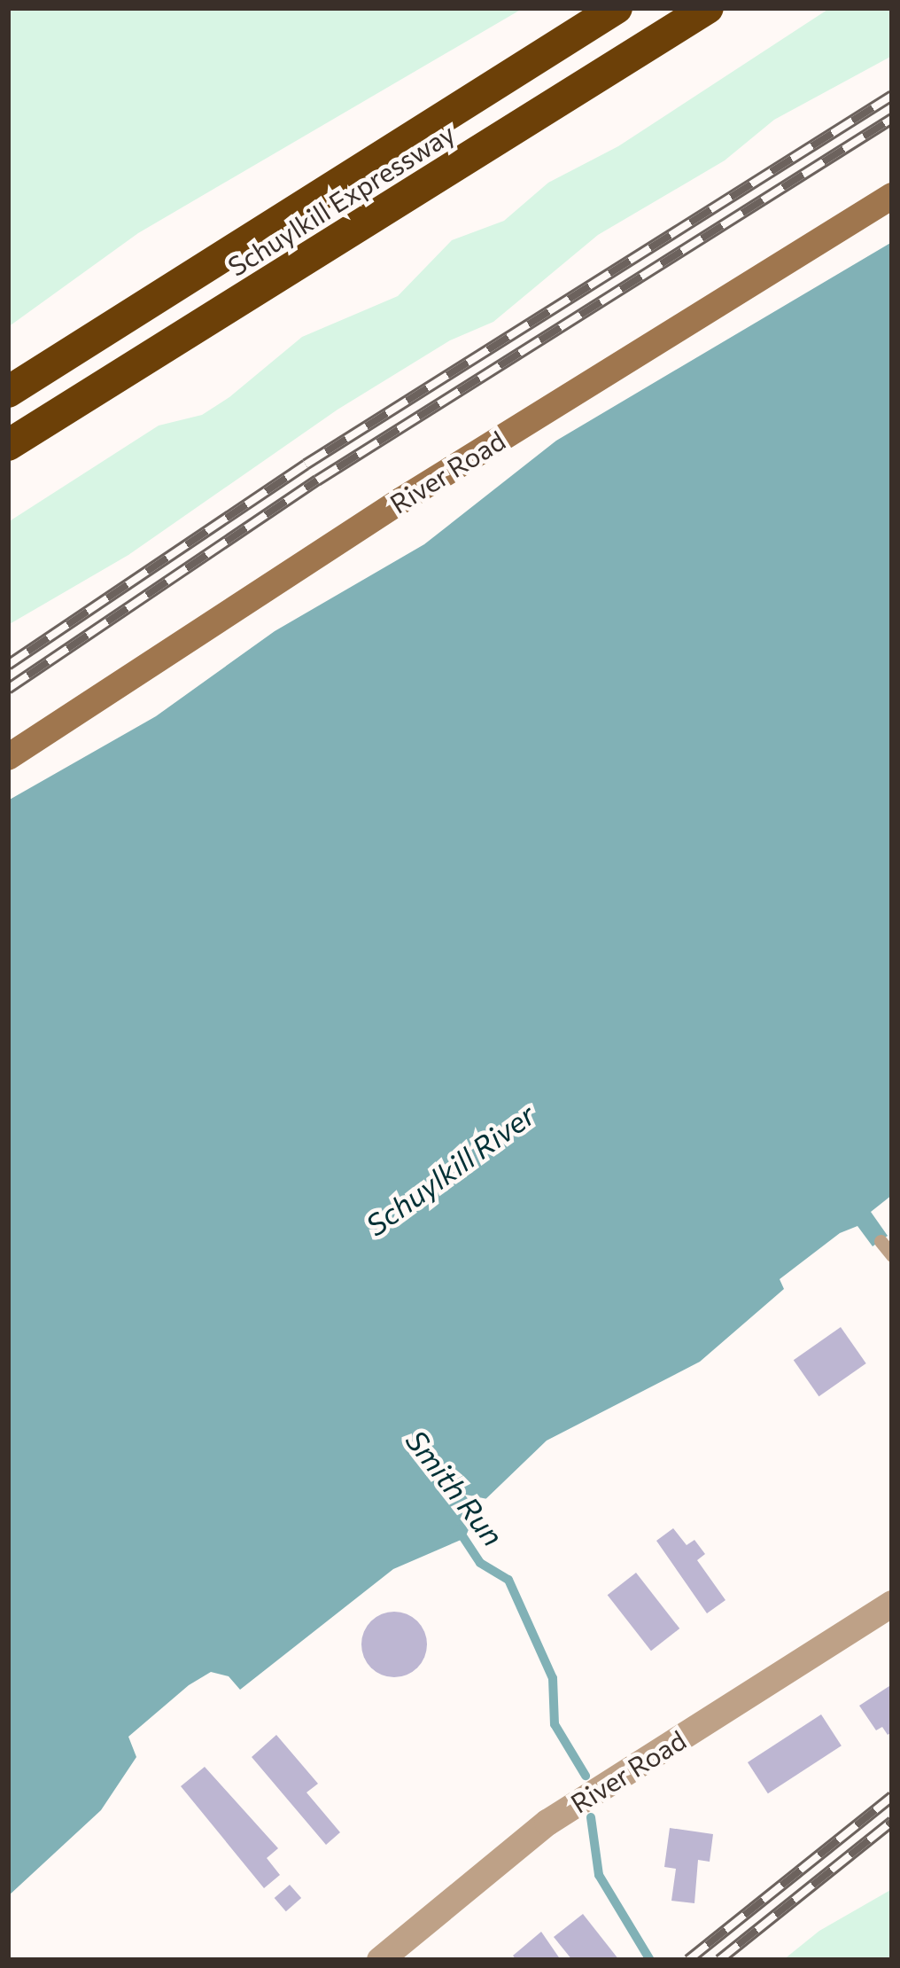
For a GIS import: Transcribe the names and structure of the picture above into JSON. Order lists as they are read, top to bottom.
{
  "streets": {
    "highway": ["Schuylkill Expressway"],
    "street": ["River Road"]
  },
  "water": ["Schuylkill River", "Smith Run"]
}
